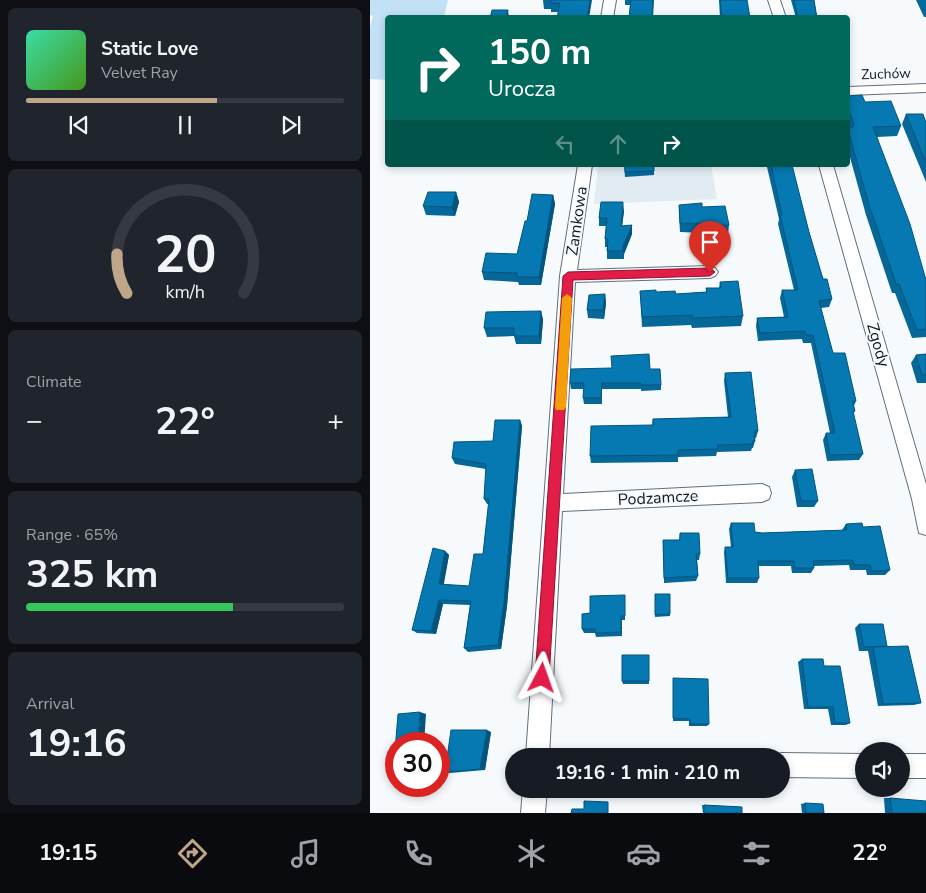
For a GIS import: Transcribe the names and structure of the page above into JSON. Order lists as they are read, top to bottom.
{
  "streets": {
    "street": [
      "Zuchów",
      "Zamkowa",
      "Zgody",
      "Podzamcze"
    ]
  },
  "crossings": [
    ["Zamkowa", "Podzamcze"]
  ],
  "page": {
    "turn": ["150 m", "Urocza"],
    "song": ["Static Love", "Velvet Ray"],
    "tile": [
      "Climate",
      ["Range · 65%", "325 km"],
      ["Arrival", "19:16"]
    ],
    "heat": ["−", "22°", "+"],
    "limit": "30",
    "trip": "19:16 · 1 min · 210 m",
    "tabs": ["19:15", "22°"],
    "gauge": ["20", "km/h"]
  }
}
